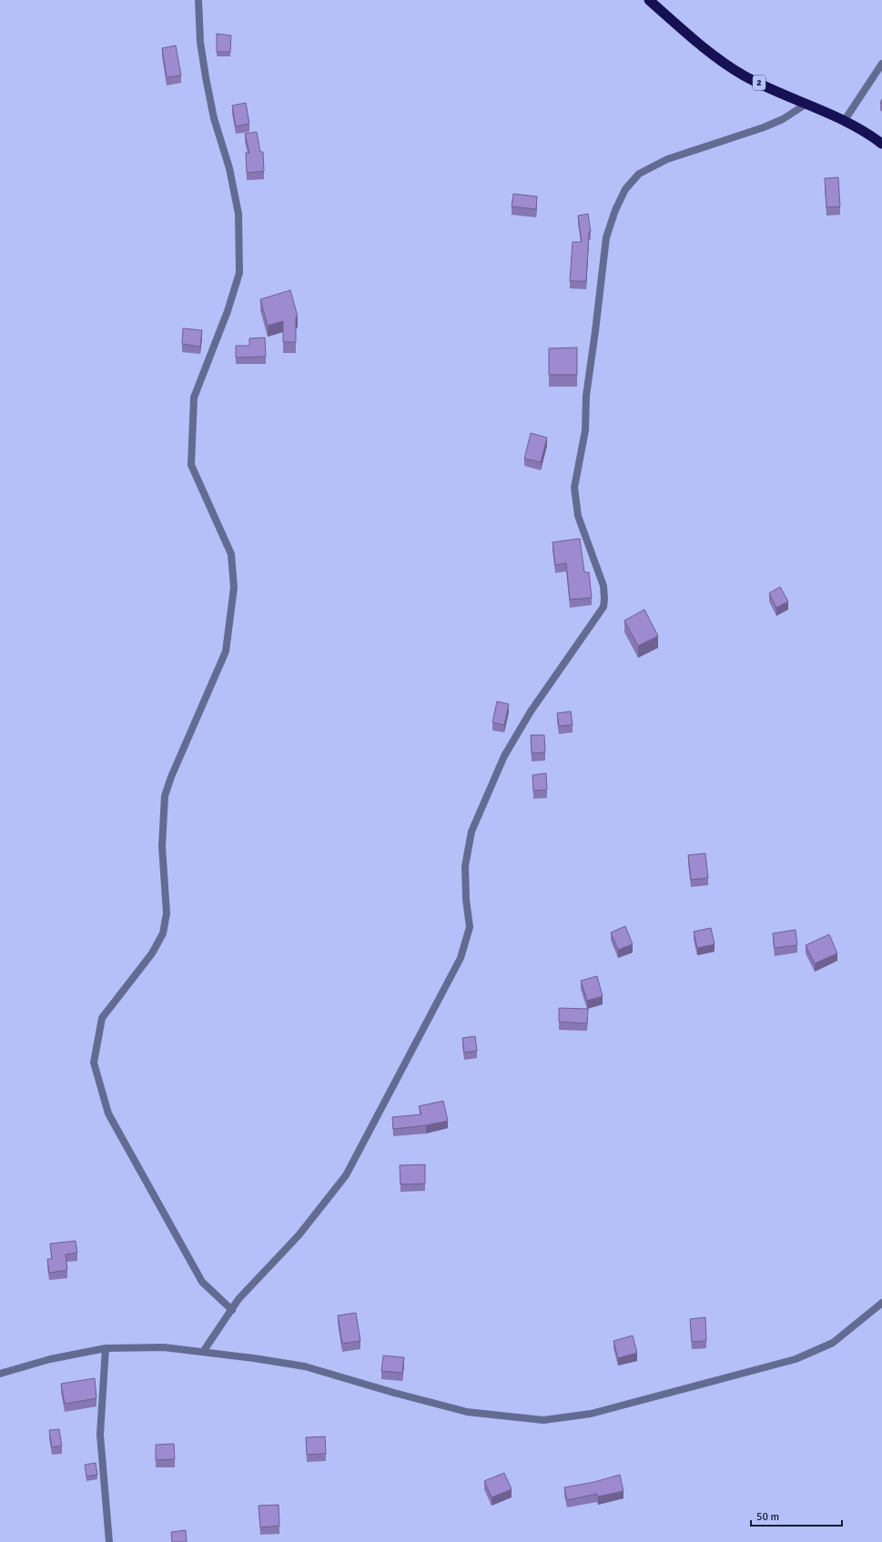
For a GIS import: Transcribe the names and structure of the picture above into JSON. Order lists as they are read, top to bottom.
{
  "streets": {
    "highway": ["2"]
  },
  "scale_bar": "50 m"
}
